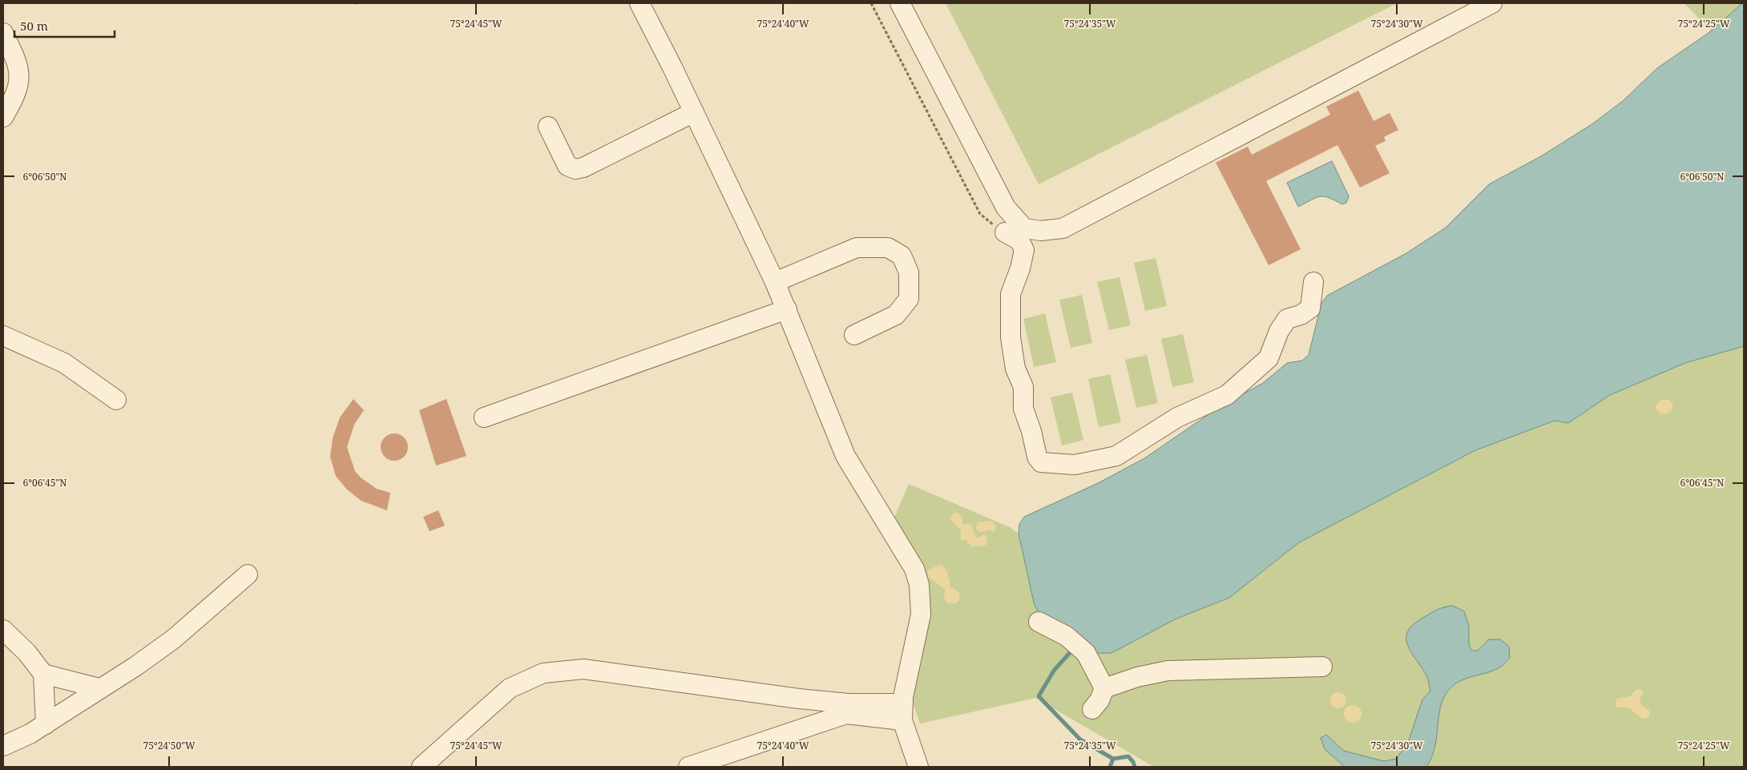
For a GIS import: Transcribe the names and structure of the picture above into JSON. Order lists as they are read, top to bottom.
{
  "scale_bar": "50 m",
  "coordinates": [
    "75°24'45\"W",
    "75°24'40\"W",
    "75°24'35\"W",
    "75°24'30\"W",
    "75°24'25\"W",
    "6°06'50\"N",
    "6°06'45\"N",
    "75°24'50\"W"
  ]
}
